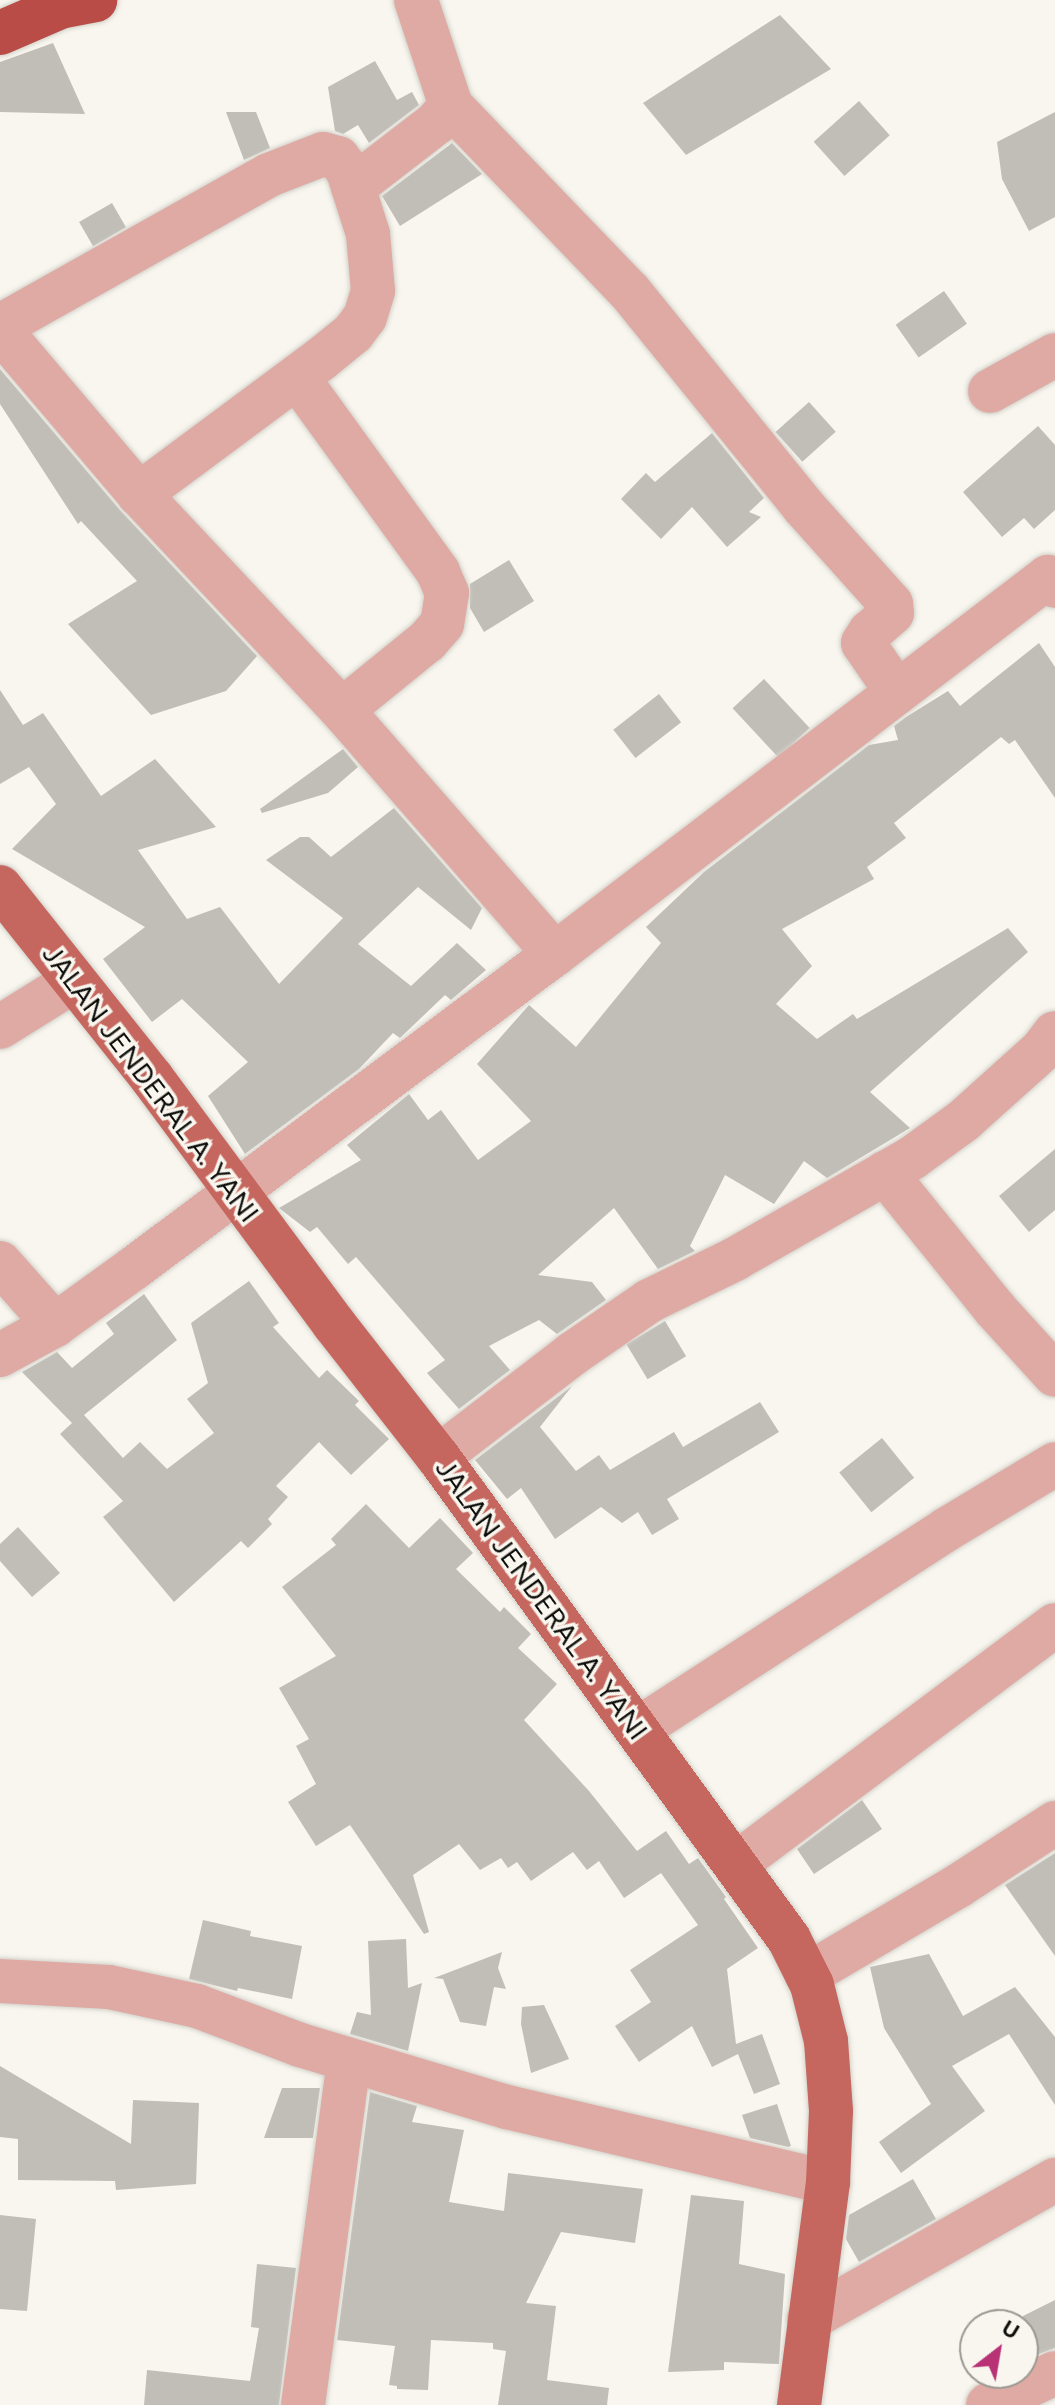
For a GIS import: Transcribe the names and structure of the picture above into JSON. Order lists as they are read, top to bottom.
{
  "streets": {
    "main road": ["JALAN JENDERAL A. YANI"]
  },
  "north": "top right"
}
